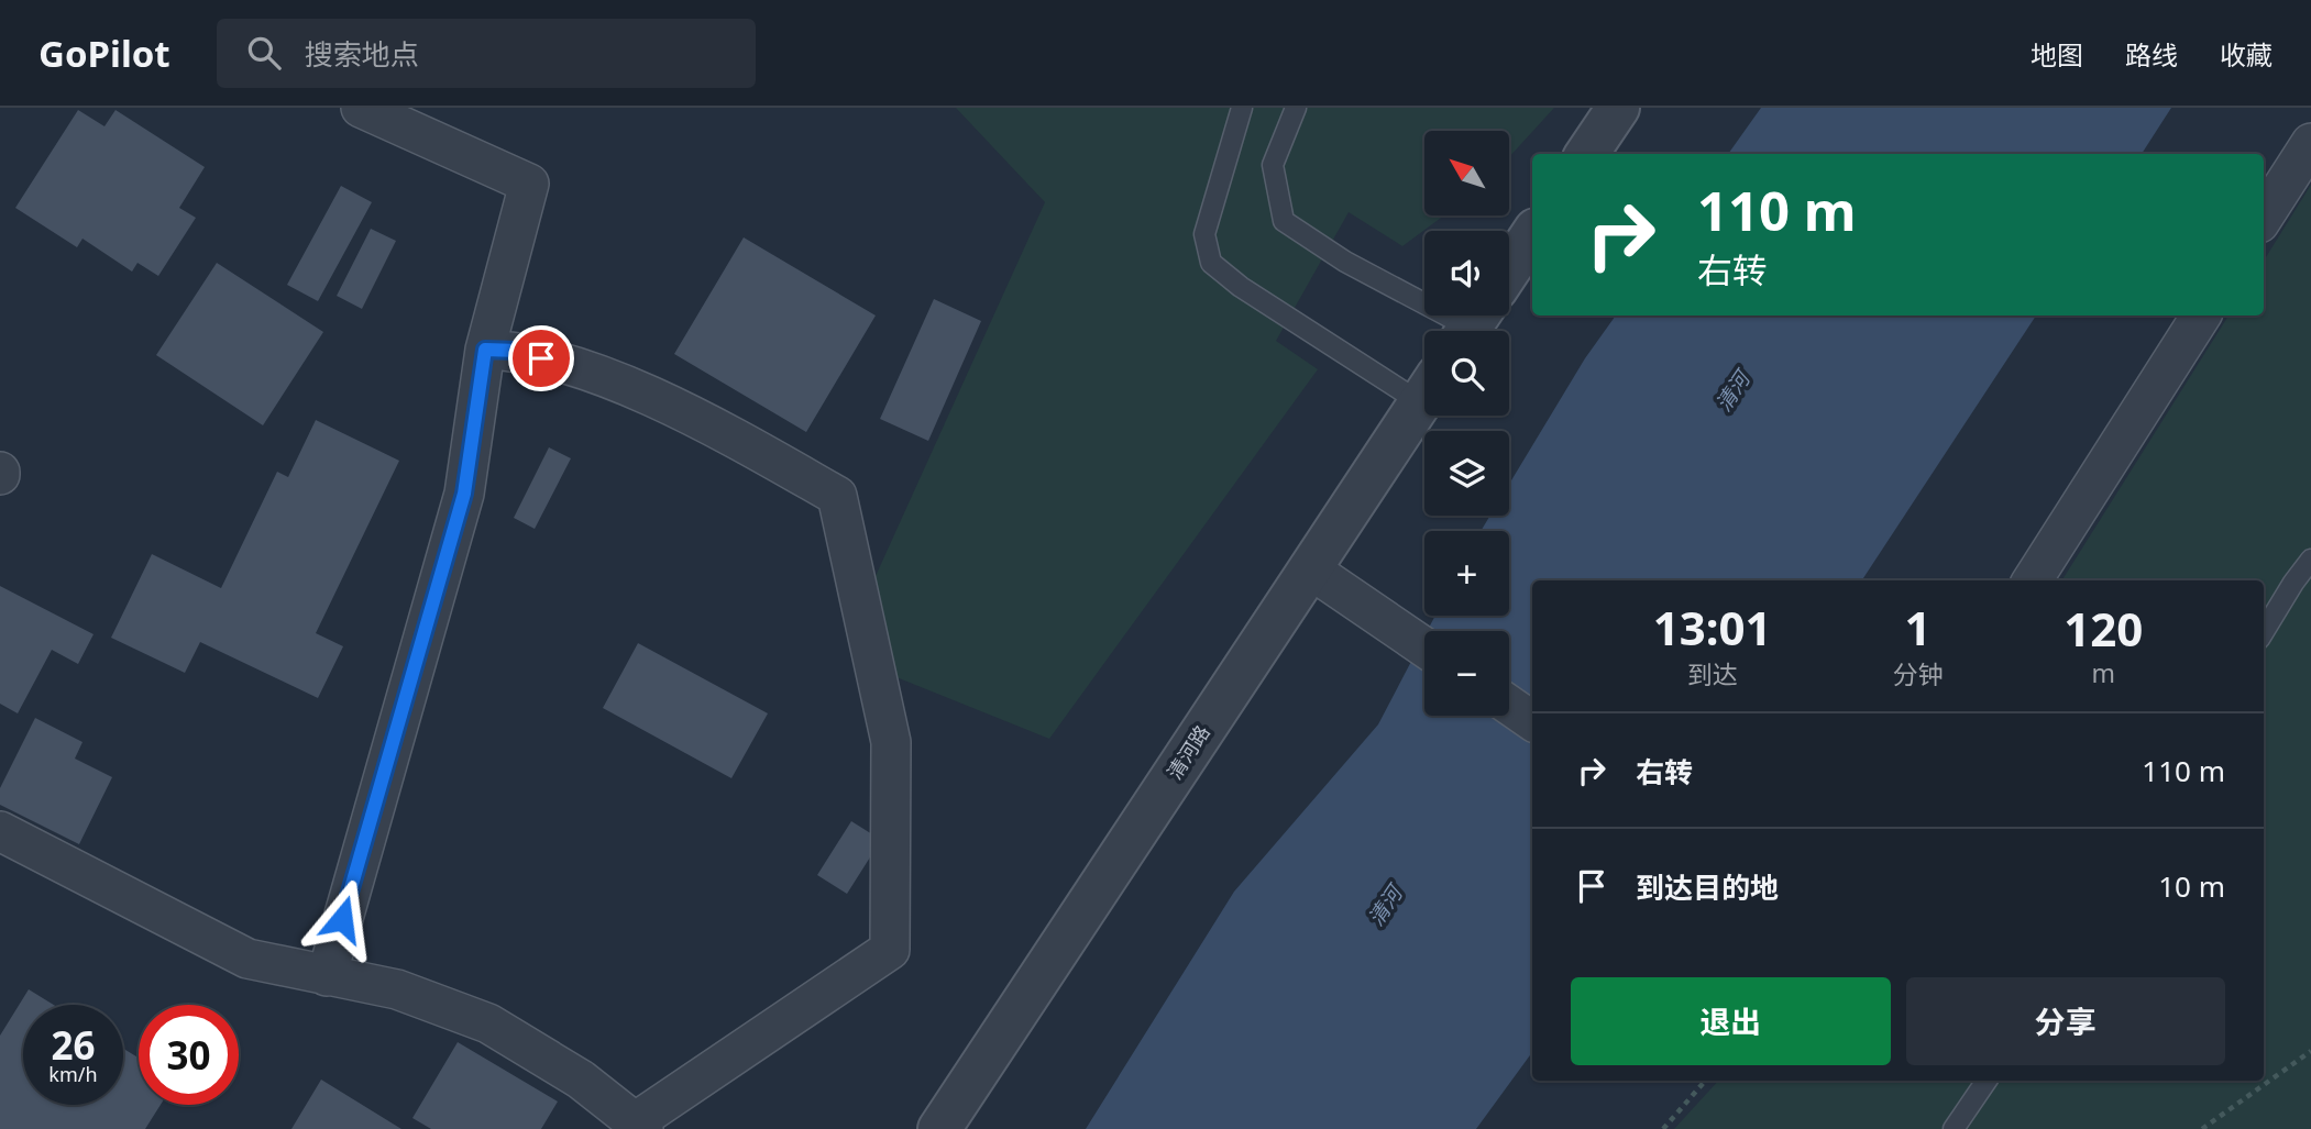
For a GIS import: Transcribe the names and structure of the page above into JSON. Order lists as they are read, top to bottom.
{
  "streets": {
    "street": ["清河路"]
  },
  "water": ["清河"],
  "north": "top left",
  "page": {
    "header": "GoPilot",
    "search": "搜索地点",
    "nav": ["地图", "路线", "收藏"],
    "map_buttons": ["+", "−"],
    "turn": ["110 m", "右转"],
    "eta": [
      "13:01",
      "到达",
      "1",
      "分钟",
      "120",
      "m"
    ],
    "list": [
      {
        "name": "右转",
        "value": "110 m"
      },
      {
        "name": "到达目的地",
        "value": "10 m"
      }
    ],
    "buttons": ["退出", "分享"],
    "speed": "26 km/h",
    "limit": "30"
  }
}
